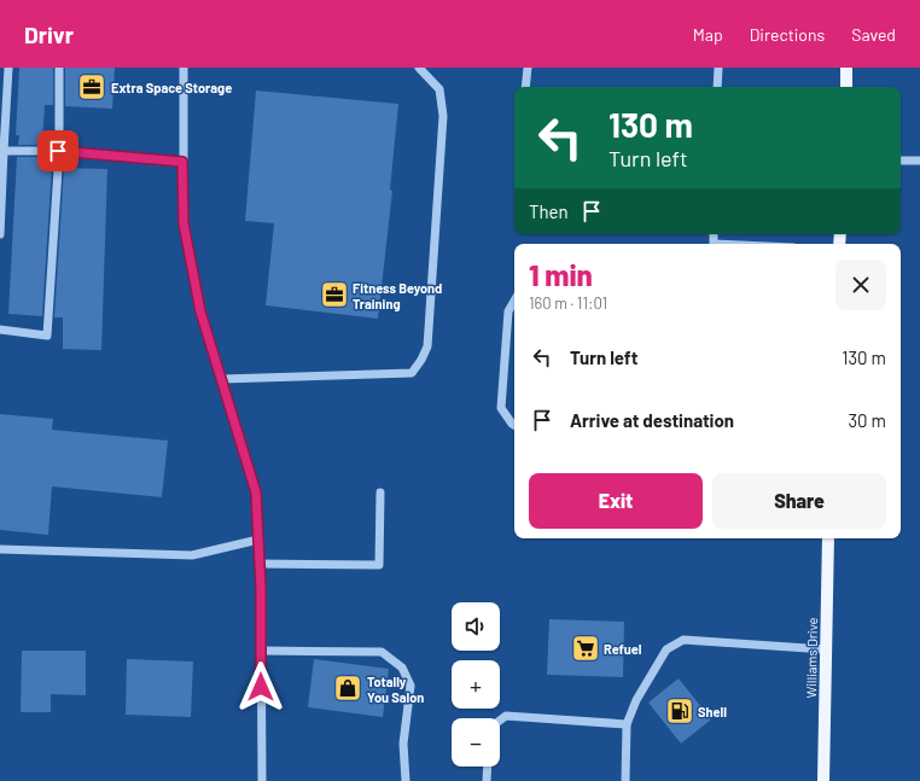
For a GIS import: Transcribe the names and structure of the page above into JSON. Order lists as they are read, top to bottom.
{
  "streets": {
    "main road": ["Williams Drive"]
  },
  "places": {
    "office": ["Extra Space Storage", "Fitness Beyond Training"],
    "supermarket": ["Refuel"],
    "shop": ["Totally You Salon"],
    "fuel station": ["Shell"]
  },
  "page": {
    "header": "Drivr",
    "nav": ["Map", "Directions", "Saved"],
    "turn": ["130 m", "Turn left"],
    "then": "Then",
    "heading": ["1 min", "160 m · 11:01"],
    "list": [
      {
        "name": "Turn left",
        "value": "130 m"
      },
      {
        "name": "Arrive at destination",
        "value": "30 m"
      }
    ],
    "buttons": ["Exit", "Share"],
    "map_buttons": ["+", "−"]
  }
}
